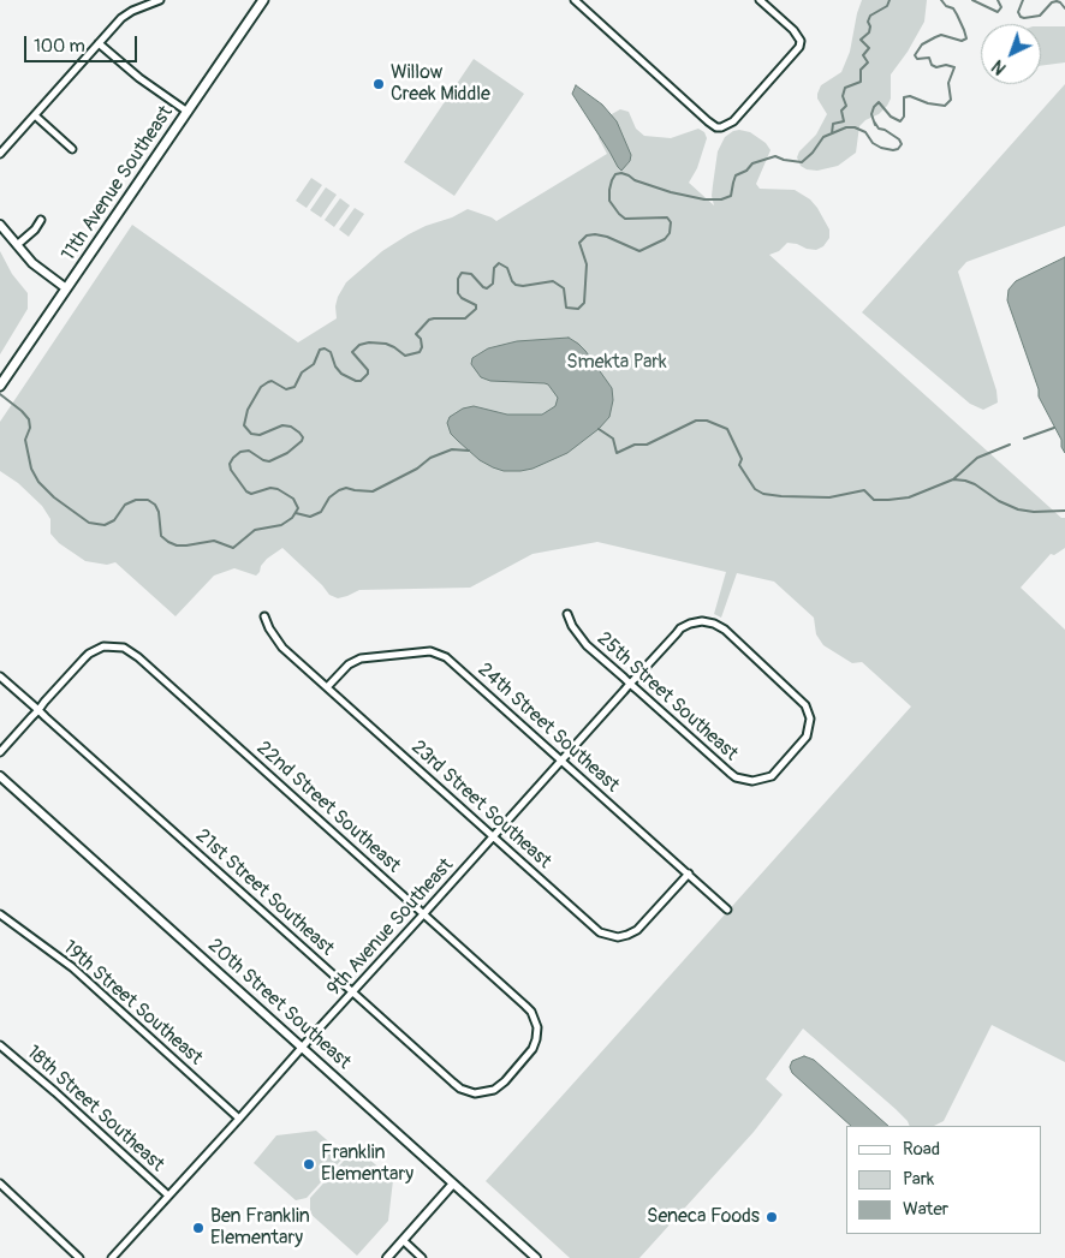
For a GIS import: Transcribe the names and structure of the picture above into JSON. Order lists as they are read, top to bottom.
{
  "streets": {
    "main road": ["11th Avenue Southeast"],
    "street": [
      "25th Street Southeast",
      "24th Street Southeast",
      "23rd Street Southeast",
      "22nd Street Southeast",
      "21st Street Southeast",
      "9th Avenue Southeast",
      "19th Street Southeast",
      "20th Street Southeast",
      "18th Street Southeast"
    ]
  },
  "crossings": [
    ["25th Street Southeast", "9th Avenue Southeast"],
    ["24th Street Southeast", "23rd Street Southeast"],
    ["24th Street Southeast", "9th Avenue Southeast"],
    ["23rd Street Southeast", "9th Avenue Southeast"],
    ["22nd Street Southeast", "21st Street Southeast"],
    ["22nd Street Southeast", "9th Avenue Southeast"],
    ["21st Street Southeast", "9th Avenue Southeast"],
    ["9th Avenue Southeast", "19th Street Southeast"],
    ["9th Avenue Southeast", "20th Street Southeast"],
    ["9th Avenue Southeast", "18th Street Southeast"]
  ],
  "parks": ["Smekta Park"],
  "places": [
    "Willow Creek Middle",
    "Franklin Elementary",
    "Seneca Foods",
    "Ben Franklin Elementary"
  ],
  "legend": ["Road", "Park", "Water"],
  "scale_bar": "100 m",
  "north": "bottom left"
}
